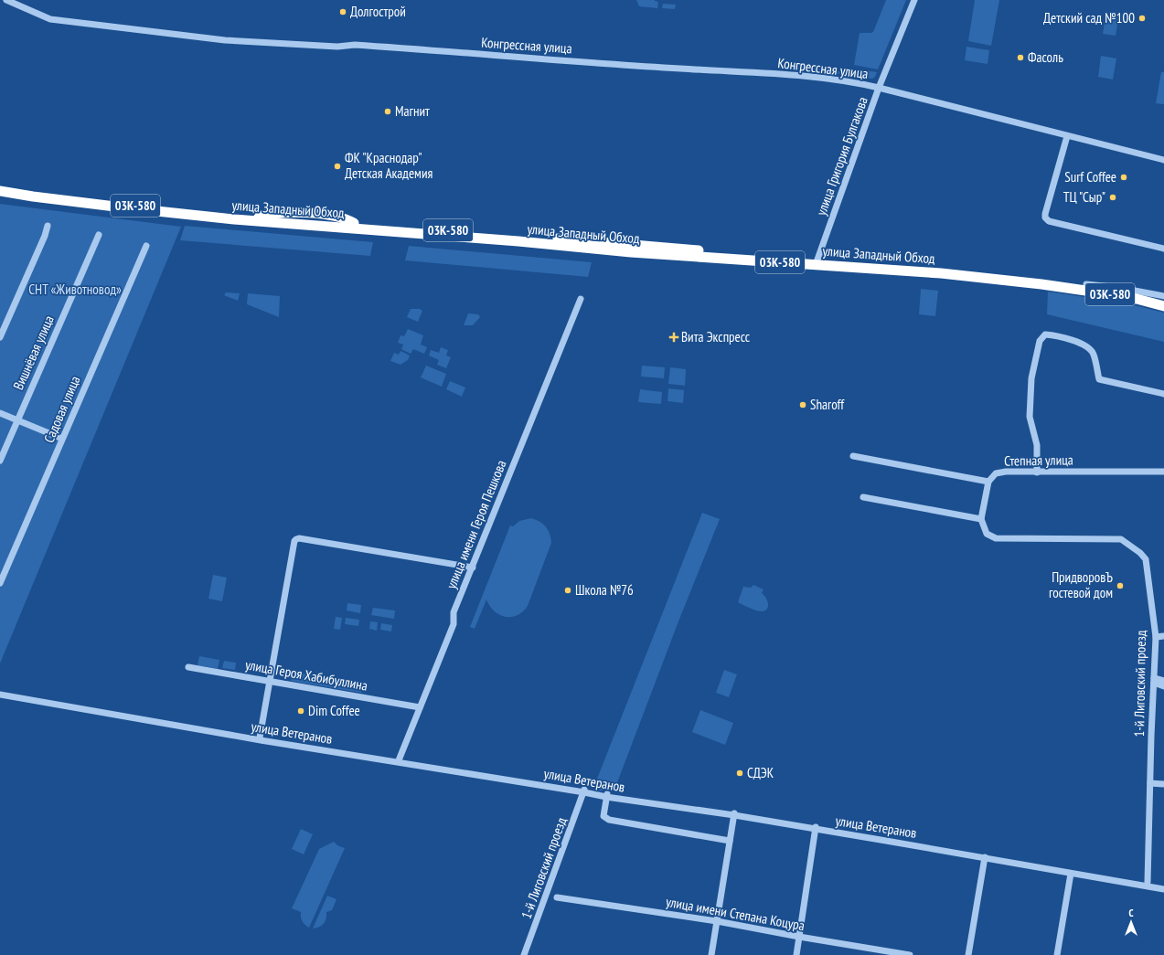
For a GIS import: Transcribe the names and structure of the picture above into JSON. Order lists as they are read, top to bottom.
{
  "streets": {
    "highway": ["03К-580", "улица Западный Обход"],
    "street": [
      "Конгрессная улица",
      "улица Григория Булгакова",
      "Вишнёвая улица",
      "Садовая улица",
      "Степная улица",
      "улица имени Героя Пешкова",
      "улица Героя Хабибуллина",
      "1-й Лиговский проезд",
      "улица Ветеранов",
      "улица имени Степана Коцура"
    ]
  },
  "crossings": [
    ["Конгрессная улица", "улица Григория Булгакова"],
    ["улица Григория Булгакова", "улица Западный Обход"],
    ["улица имени Героя Пешкова", "улица Героя Хабибуллина"],
    ["улица имени Героя Пешкова", "улица Ветеранов"],
    ["1-й Лиговский проезд", "улица Ветеранов"]
  ],
  "parks": ["СНТ «Животновод»"],
  "places": {
    "other": [
      "Долгострой",
      "Детский сад №100",
      "Фасоль",
      "Магнит",
      "ФК \"Краснодар\" Детская Академия",
      "Surf Coffee",
      "ТЦ \"Сыр\"",
      "Sharoff",
      "ПридворовЪ гостевой дом",
      "Школа №76",
      "Dim Coffee",
      "СДЭК"
    ],
    "health": ["Вита Экспресс"]
  },
  "north": "top"
}
